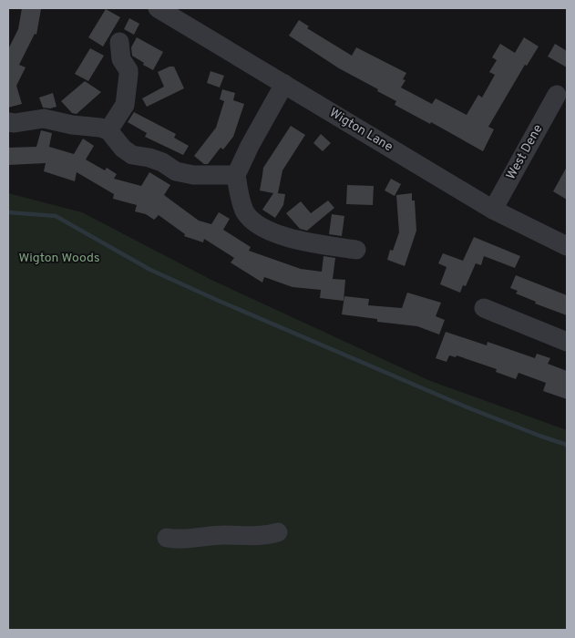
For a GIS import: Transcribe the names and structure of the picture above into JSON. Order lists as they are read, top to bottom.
{
  "streets": {
    "street": ["Wigton Lane", "West Dene"]
  },
  "crossings": [
    ["Wigton Lane", "West Dene"]
  ],
  "parks": ["Wigton Woods"]
}
